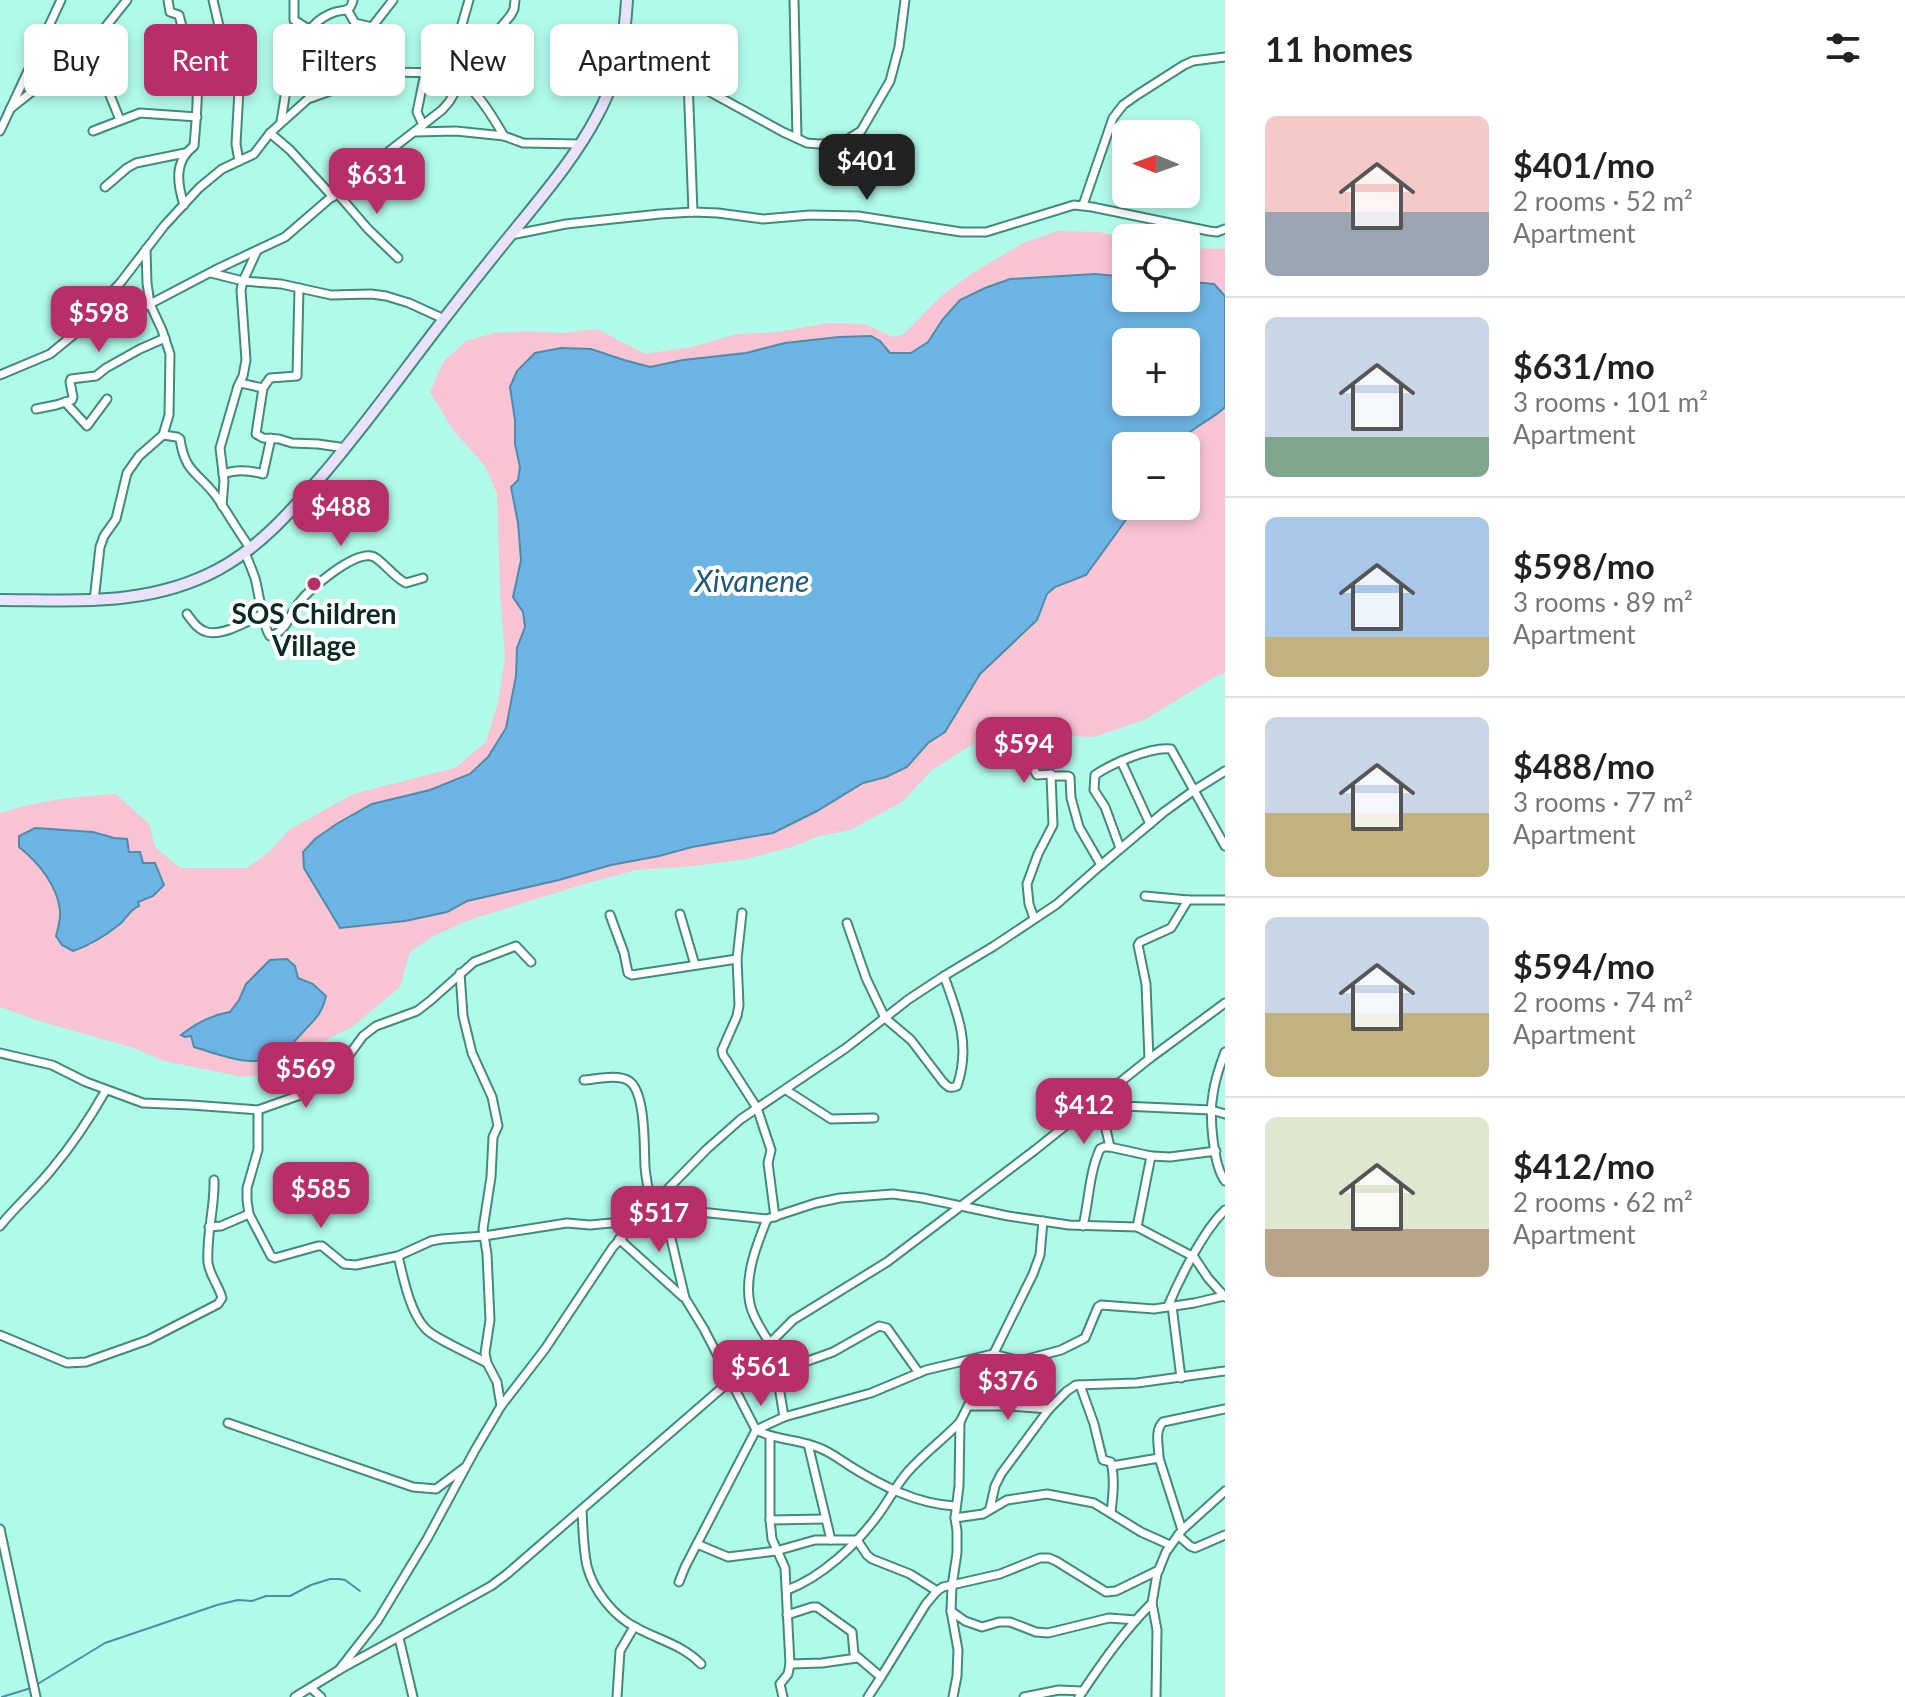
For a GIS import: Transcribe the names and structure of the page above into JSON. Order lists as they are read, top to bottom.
{
  "water": ["Xivanene"],
  "places": ["SOS Children Village"],
  "north": "left",
  "page": {
    "heading": "11 homes",
    "chip": [
      "Buy",
      "Rent",
      "Filters",
      "New",
      "Apartment"
    ],
    "list": [
      {
        "name": "$401/mo",
        "note": "2 rooms · 52 m² · Apartment"
      },
      {
        "name": "$631/mo",
        "note": "3 rooms · 101 m² · Apartment"
      },
      {
        "name": "$598/mo",
        "note": "3 rooms · 89 m² · Apartment"
      },
      {
        "name": "$488/mo",
        "note": "3 rooms · 77 m² · Apartment"
      },
      {
        "name": "$594/mo",
        "note": "2 rooms · 74 m² · Apartment"
      },
      {
        "name": "$412/mo",
        "note": "2 rooms · 62 m² · Apartment"
      }
    ],
    "map_buttons": ["+", "−"],
    "price": [
      "$401",
      "$631",
      "$598",
      "$488",
      "$594",
      "$569",
      "$412",
      "$585",
      "$517",
      "$561",
      "$376"
    ]
  }
}
